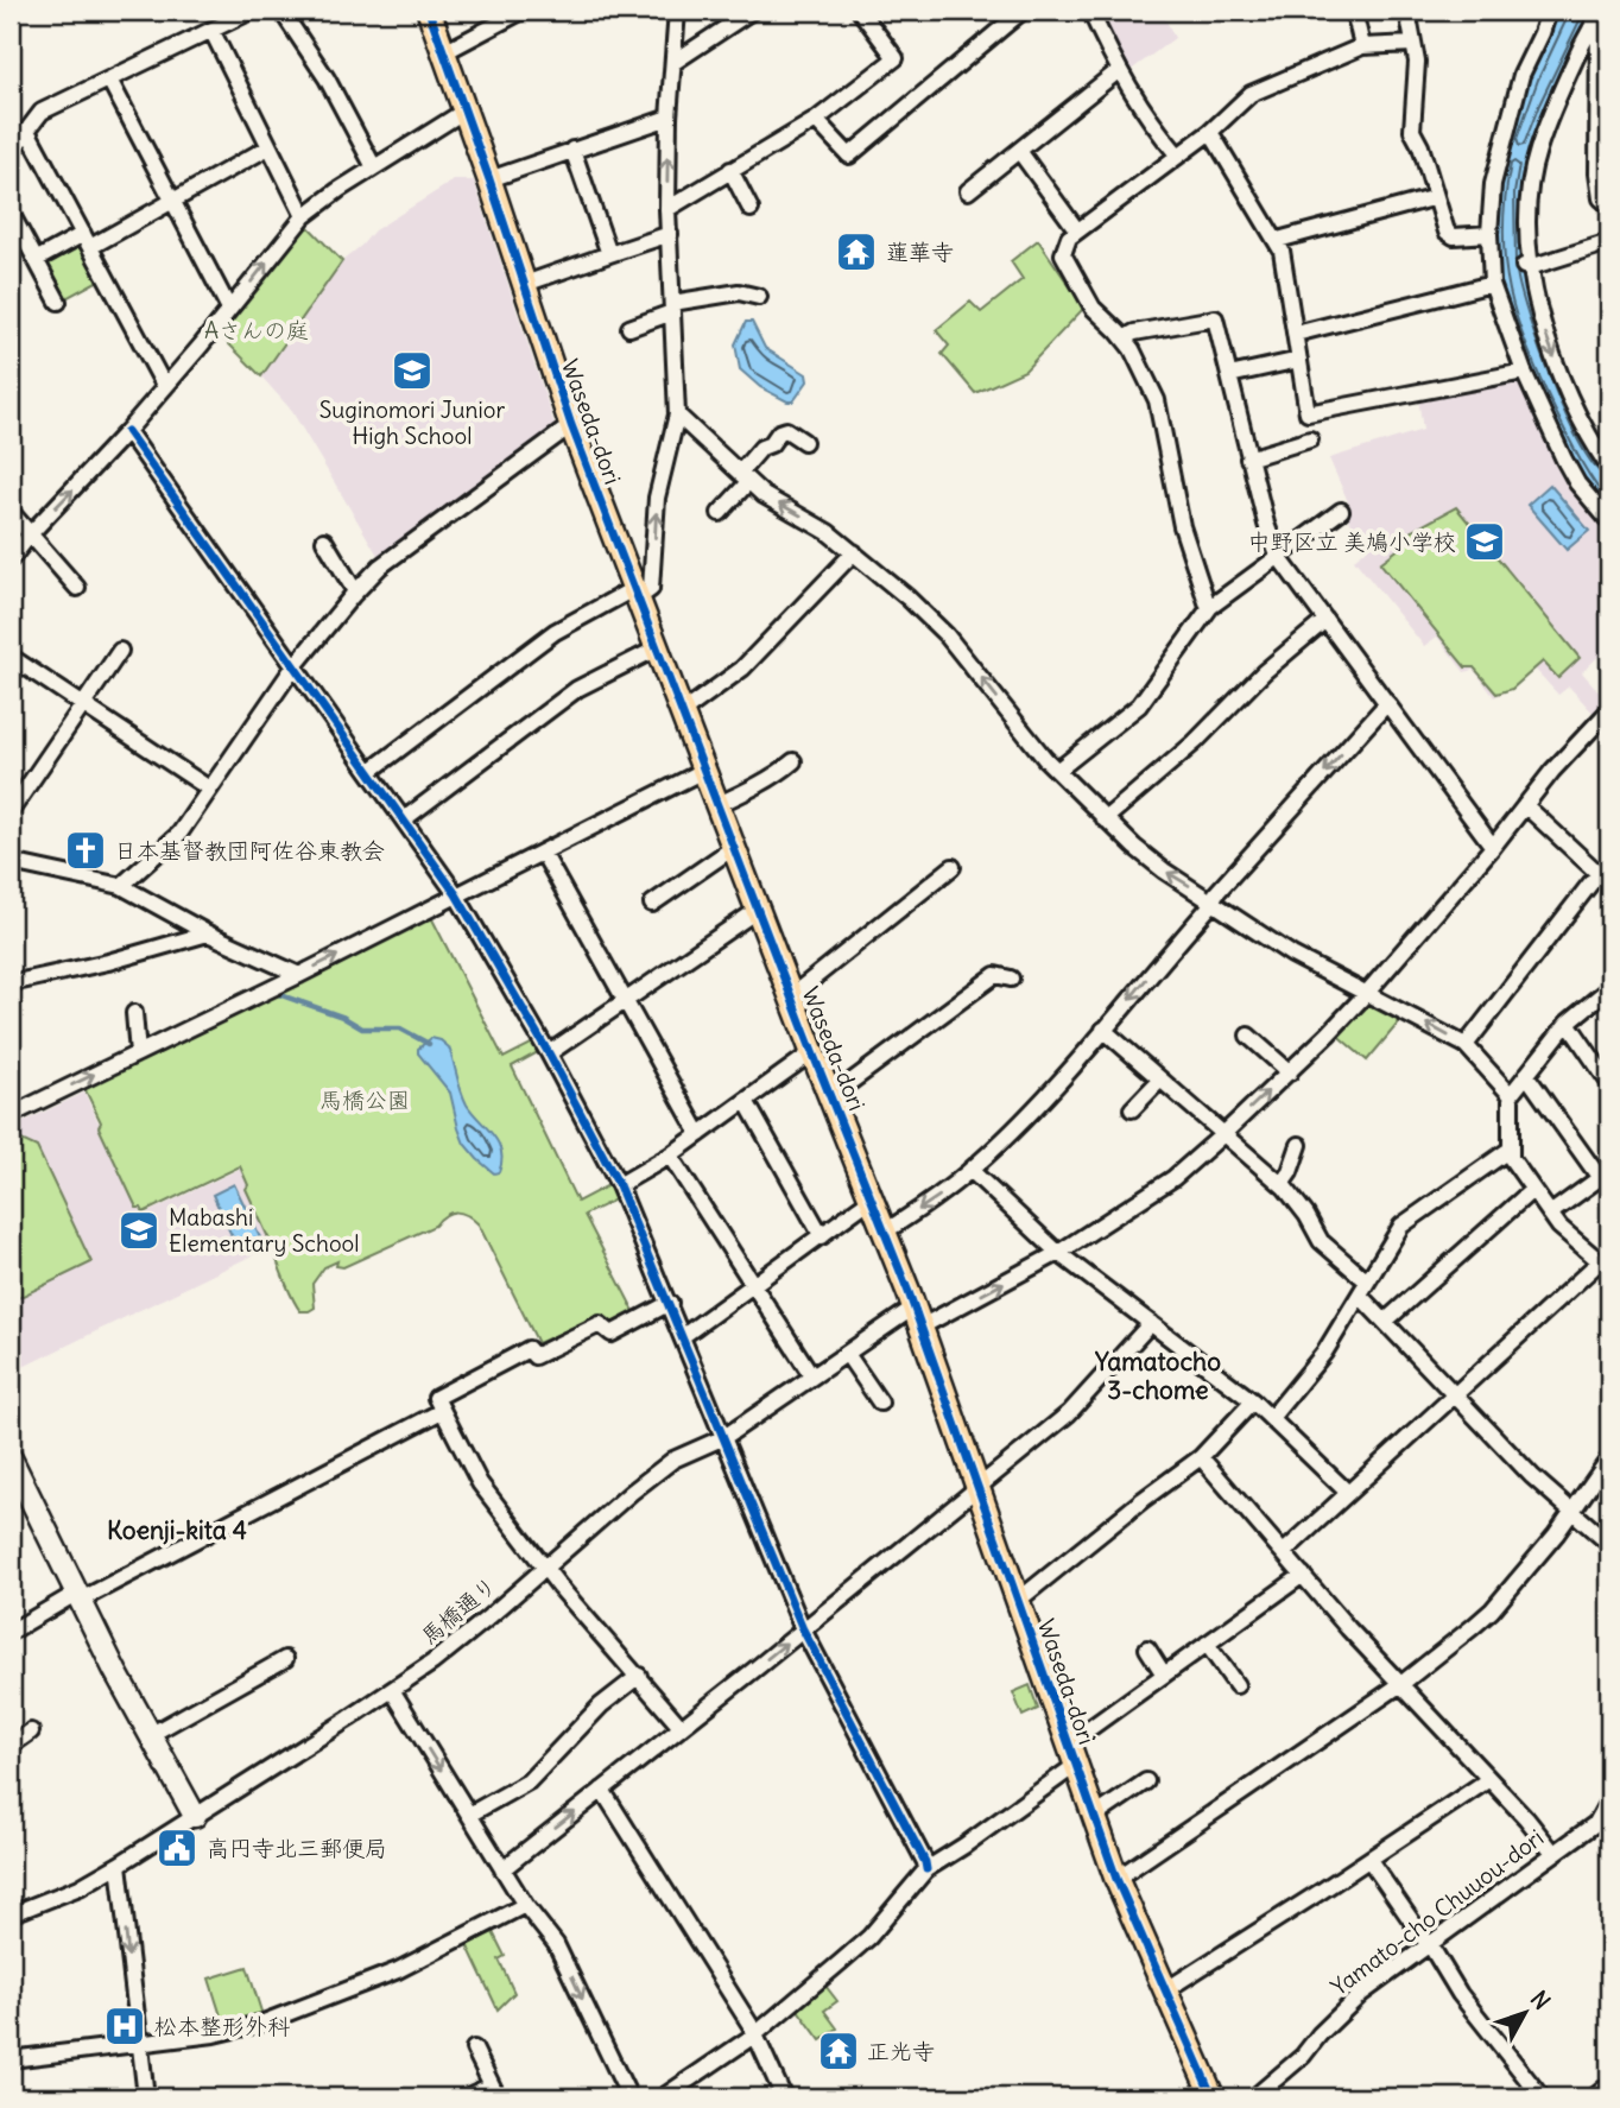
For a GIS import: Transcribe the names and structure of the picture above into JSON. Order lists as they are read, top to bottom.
{
  "streets": {
    "main road": ["Waseda-dori"],
    "street": ["馬橋通り", "Yamato-cho Chuuou-dori"]
  },
  "crossings": [
    ["Waseda-dori", "馬橋通り"]
  ],
  "districts": ["Yamatocho 3-chome", "Koenji-kita 4"],
  "parks": ["Aさんの庭", "馬橋公園"],
  "places": {
    "temple": ["蓮華寺", "正光寺"],
    "school or university": ["Suginomori Junior High School", "中野区立 美鳩小学校", "Mabashi Elementary School"],
    "church": ["日本基督教団阿佐谷東教会"],
    "public building": ["高円寺北三郵便局"],
    "hospital": ["松本整形外科"]
  },
  "north": "top right"
}
